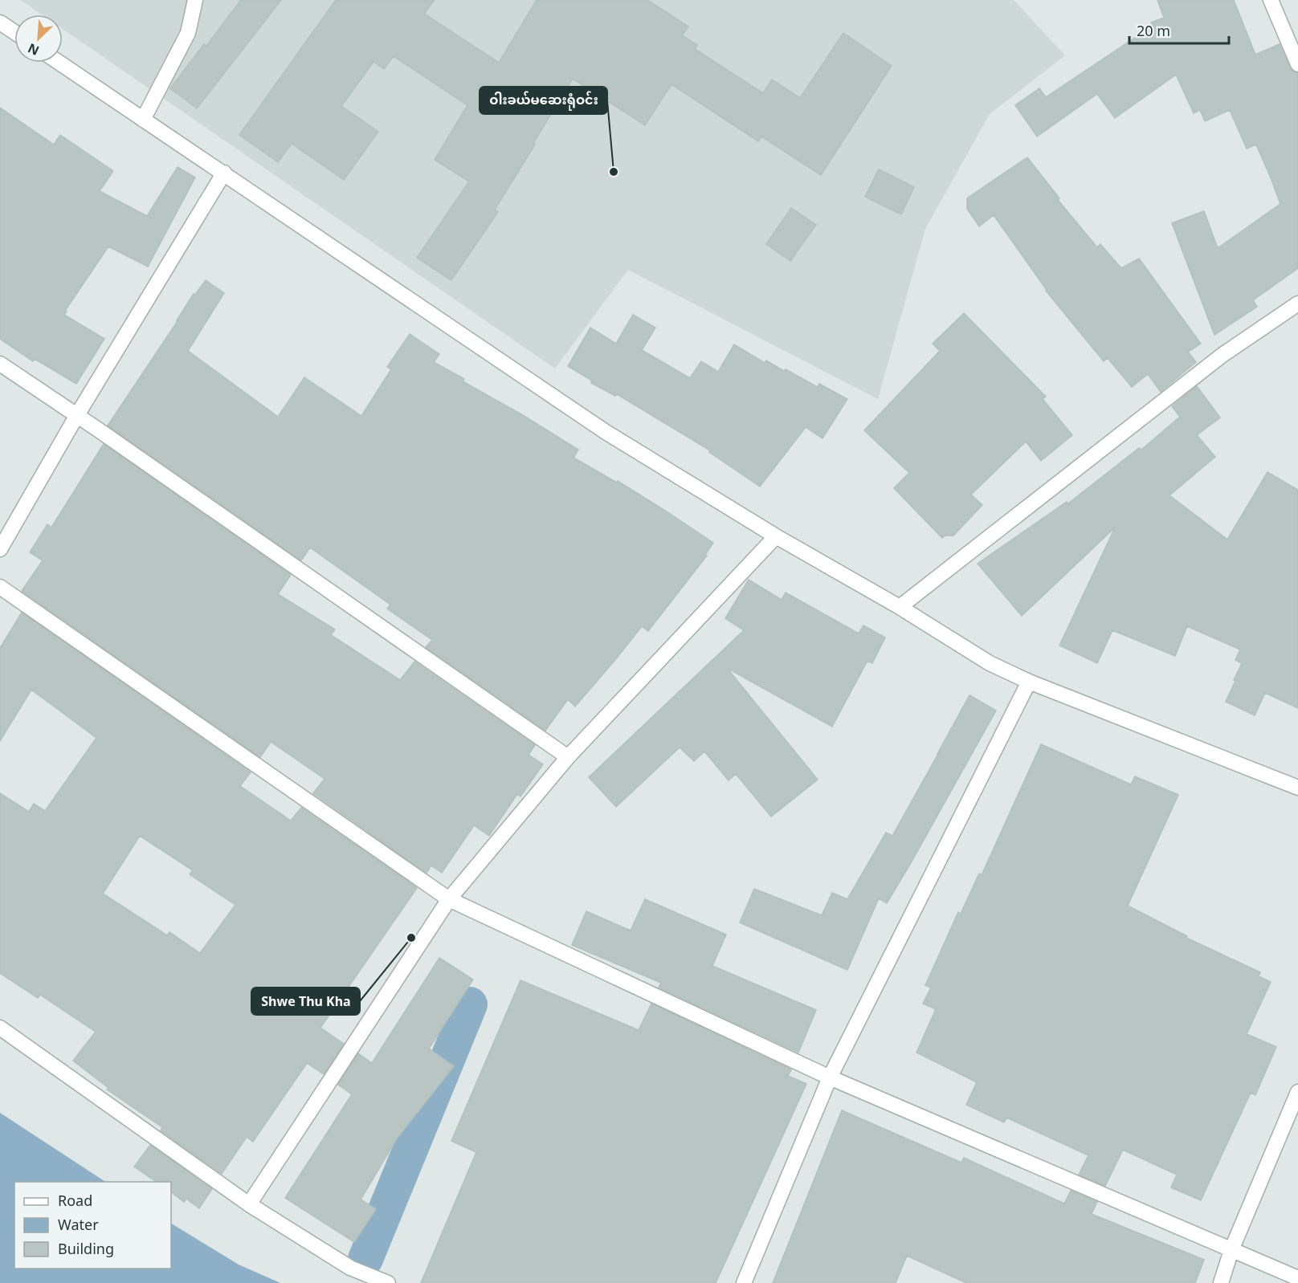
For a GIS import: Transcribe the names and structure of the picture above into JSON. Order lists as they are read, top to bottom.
{
  "places": ["ဝါးခယ်မဆေးရုံဝင်း", "Shwe Thu Kha"],
  "legend": ["Road", "Water", "Building"],
  "scale_bar": "20 m",
  "north": "bottom left"
}
